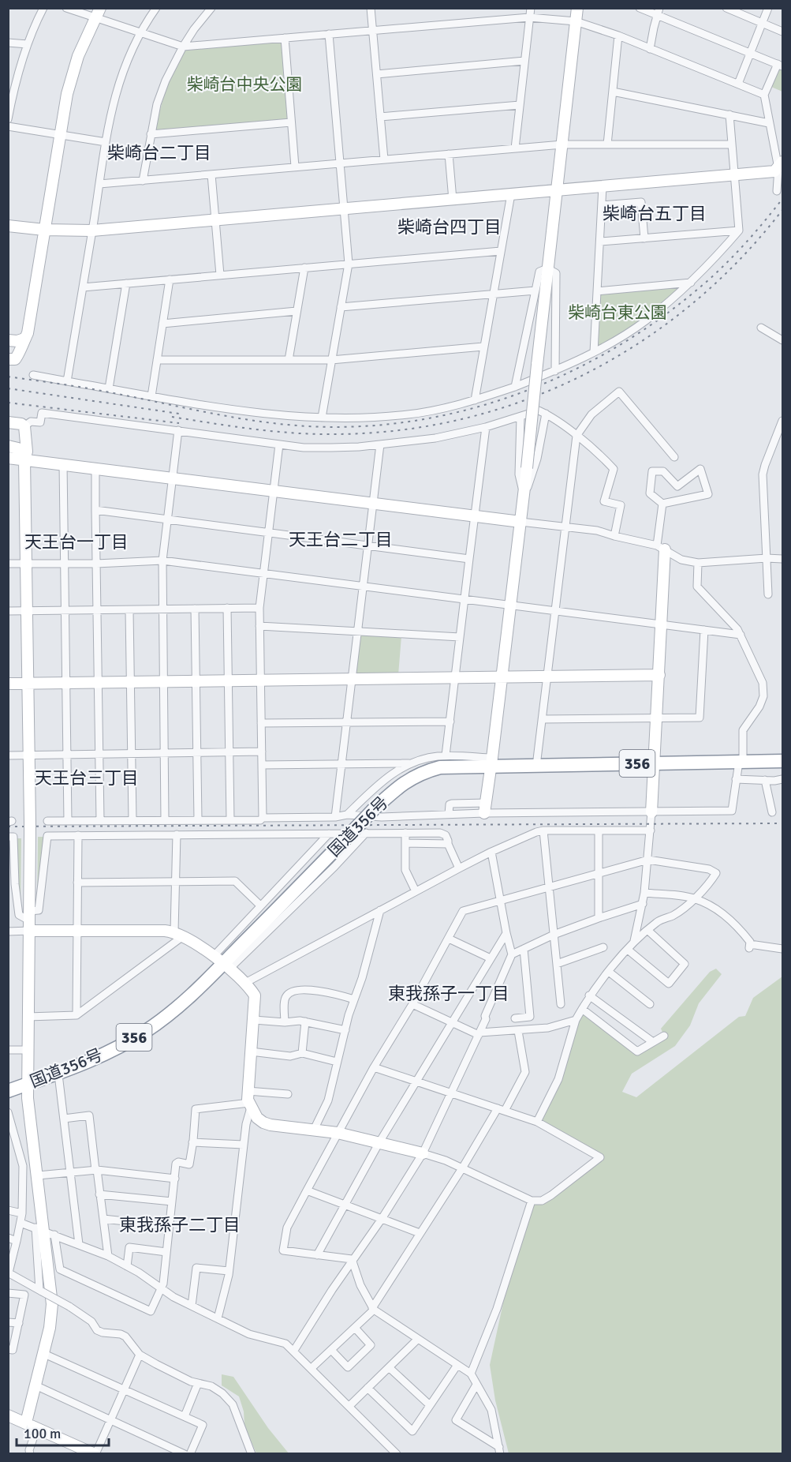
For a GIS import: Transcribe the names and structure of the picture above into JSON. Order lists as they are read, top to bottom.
{
  "streets": {
    "highway": ["356", "国道356号"]
  },
  "districts": [
    "柴崎台二丁目",
    "柴崎台五丁目",
    "柴崎台四丁目",
    "天王台二丁目",
    "天王台一丁目",
    "天王台三丁目",
    "東我孫子一丁目",
    "東我孫子二丁目"
  ],
  "parks": ["柴崎台中央公園", "柴崎台東公園"],
  "scale_bar": "100 m"
}
